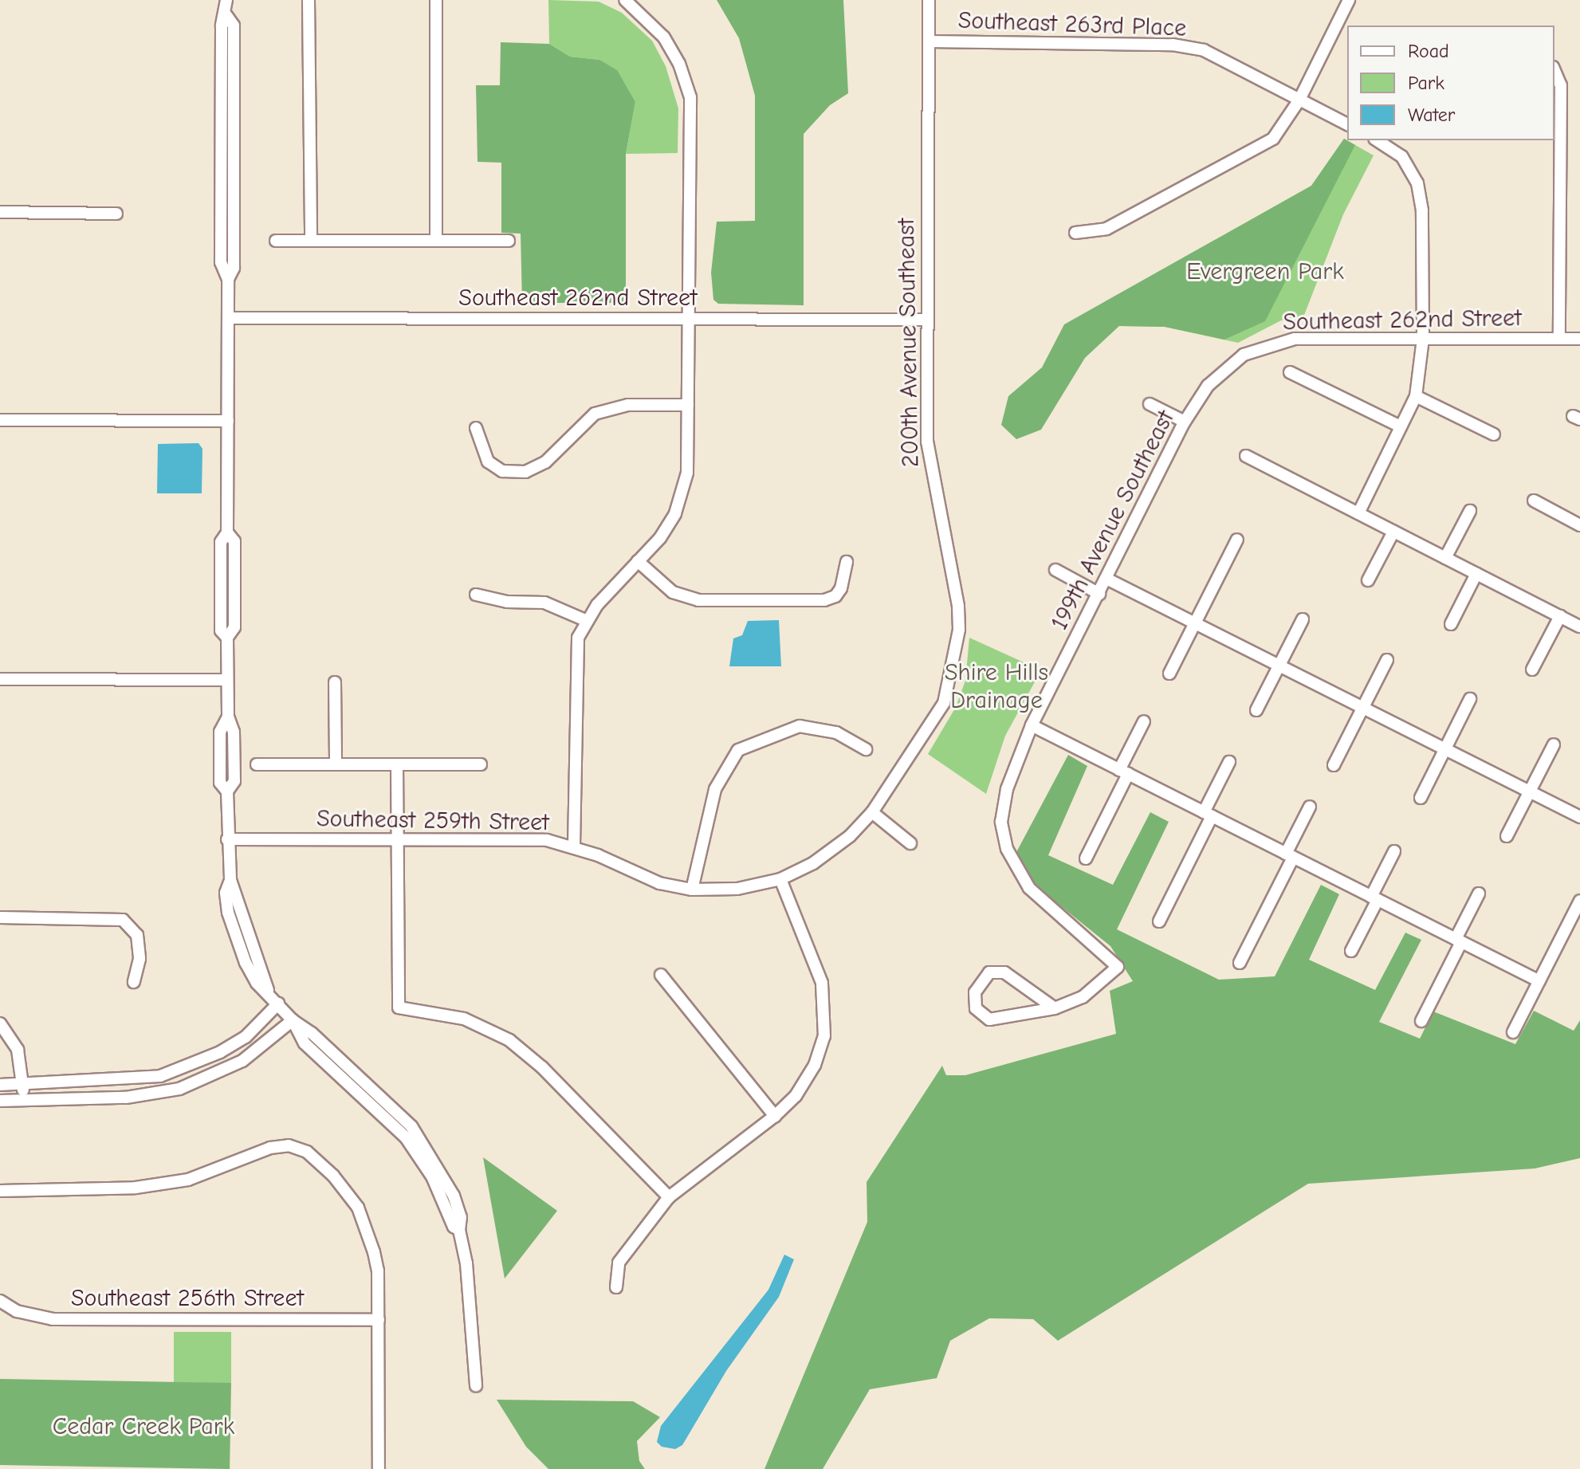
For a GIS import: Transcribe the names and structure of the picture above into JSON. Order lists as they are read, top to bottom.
{
  "streets": {
    "street": [
      "Southeast 263rd Place",
      "Southeast 262nd Street",
      "200th Avenue Southeast",
      "199th Avenue Southeast",
      "Southeast 259th Street",
      "Southeast 256th Street"
    ]
  },
  "crossings": [
    ["Southeast 263rd Place", "200th Avenue Southeast"],
    ["Southeast 262nd Street", "200th Avenue Southeast"],
    ["Southeast 262nd Street", "199th Avenue Southeast"],
    ["200th Avenue Southeast", "Southeast 259th Street"]
  ],
  "parks": ["Evergreen Park", "Shire Hills Drainage", "Cedar Creek Park"],
  "legend": ["Road", "Park", "Water"]
}
